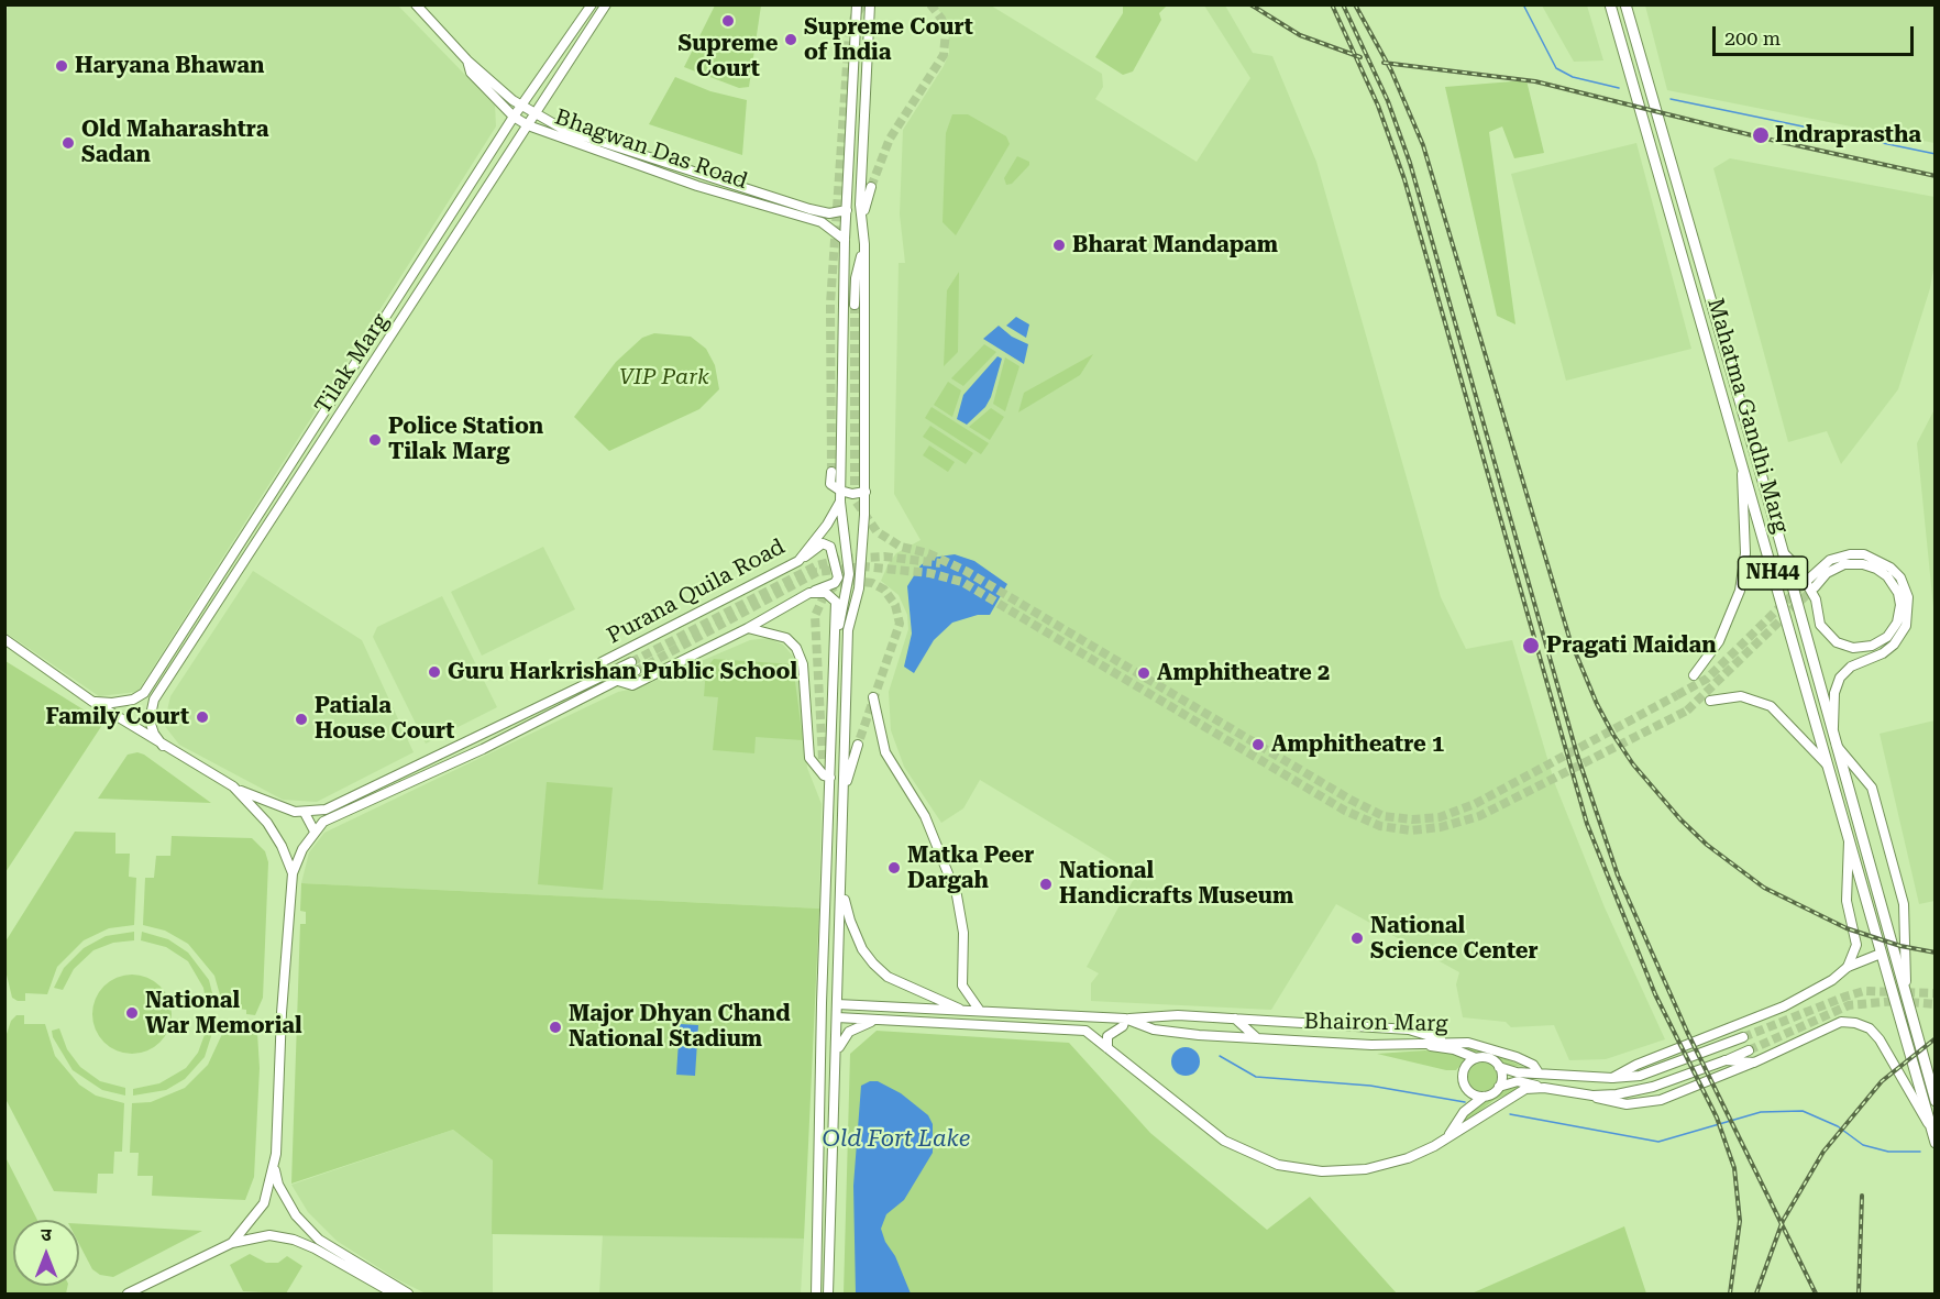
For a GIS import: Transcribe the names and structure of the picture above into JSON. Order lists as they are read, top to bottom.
{
  "streets": {
    "highway": ["Mahatma Gandhi Marg", "NH44"],
    "main road": [
      "Bhagwan Das Road",
      "Tilak Marg",
      "Purana Quila Road",
      "Bhairon Marg"
    ]
  },
  "crossings": [
    ["Bhagwan Das Road", "Tilak Marg"],
    ["Mahatma Gandhi Marg", "Bhairon Marg"]
  ],
  "water": ["Old Fort Lake"],
  "parks": ["VIP Park"],
  "places": [
    "Supreme Court",
    "Supreme Court of India",
    "Haryana Bhawan",
    "Indraprastha",
    "Old Maharashtra Sadan",
    "Bharat Mandapam",
    "Police Station Tilak Marg",
    "Pragati Maidan",
    "Guru Harkrishan Public School",
    "Amphitheatre 2",
    "Family Court",
    "Patiala House Court",
    "Amphitheatre 1",
    "Matka Peer Dargah",
    "National Handicrafts Museum",
    "National Science Center",
    "National War Memorial",
    "Major Dhyan Chand National Stadium"
  ],
  "scale_bar": "200 m",
  "north": "top"
}
